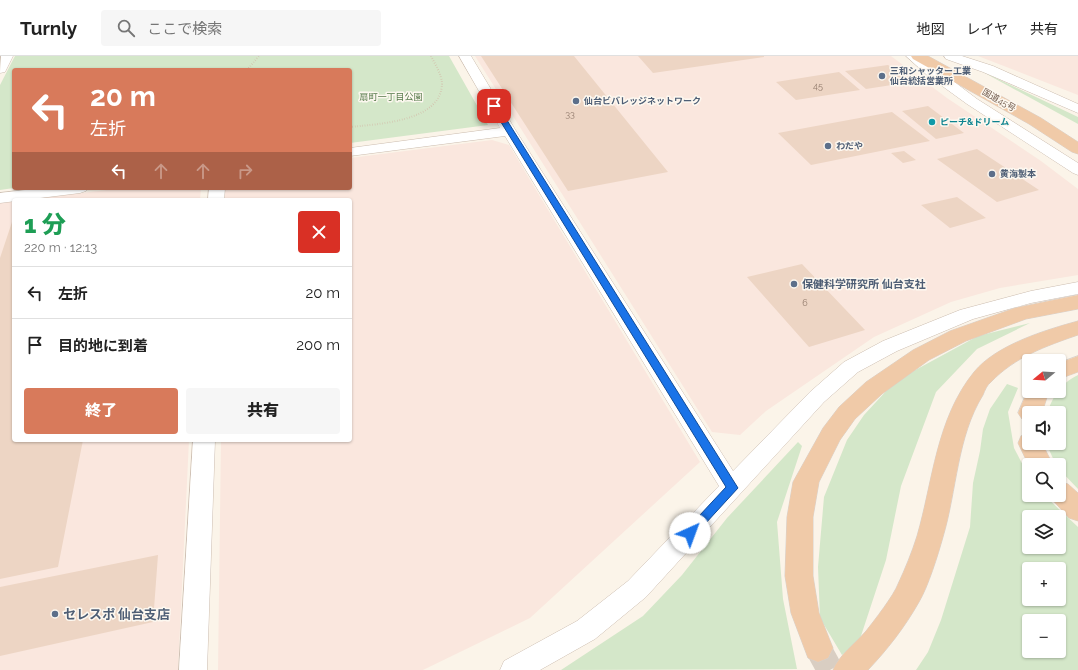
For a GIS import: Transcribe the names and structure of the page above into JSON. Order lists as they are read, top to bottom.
{
  "streets": {
    "highway": ["国道45号"]
  },
  "parks": ["扇町一丁目公園"],
  "places": [
    "三和シャッター工業 仙台統括営業所",
    "仙台ビバレッジネットワーク",
    "ピーチ&ドリーム",
    "わだや",
    "黄海製本",
    "保健科学研究所 仙台支社",
    "セレスポ 仙台支店"
  ],
  "house_numbers": ["45", "33", "6"],
  "north": "left",
  "page": {
    "header": "Turnly",
    "search": "ここで検索",
    "nav": ["地図", "レイヤ", "共有"],
    "turn": ["20 m", "左折"],
    "heading": ["1 分", "220 m · 12:13"],
    "list": [
      {
        "name": "左折",
        "value": "20 m"
      },
      {
        "name": "目的地に到着",
        "value": "200 m"
      }
    ],
    "map_buttons": ["+", "−"],
    "buttons": ["終了", "共有"]
  }
}
